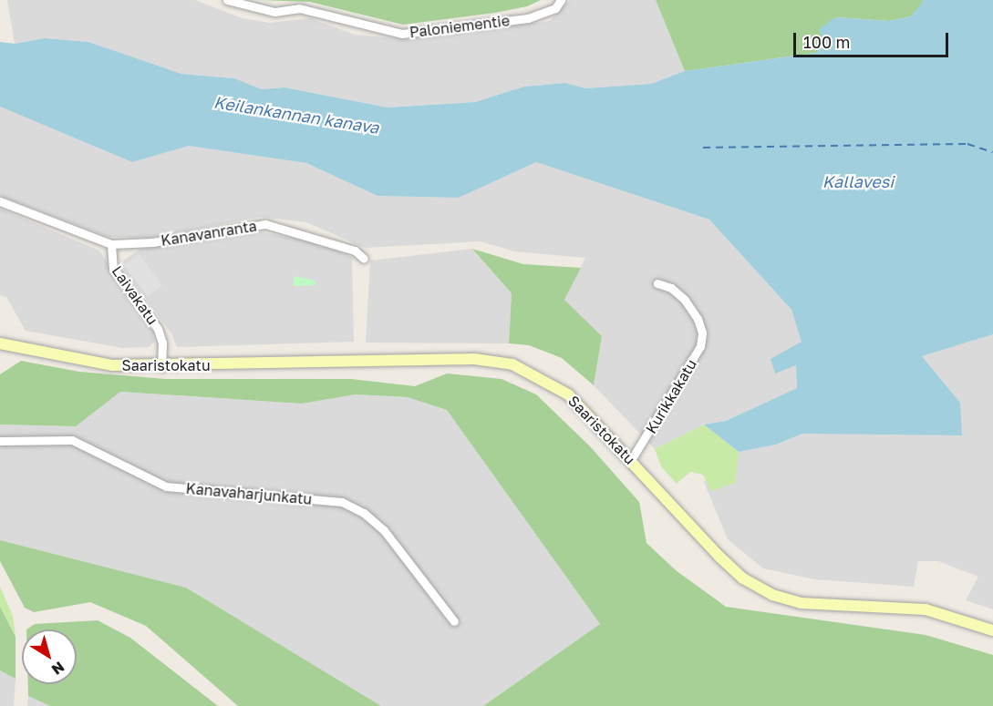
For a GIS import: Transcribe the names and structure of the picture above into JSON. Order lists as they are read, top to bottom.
{
  "streets": {
    "main road": ["Saaristokatu"],
    "street": [
      "Paloniementie",
      "Kanavanranta",
      "Laivakatu",
      "Kurikkakatu",
      "Kanavaharjunkatu"
    ]
  },
  "crossings": [
    ["Kanavanranta", "Laivakatu"],
    ["Laivakatu", "Saaristokatu"],
    ["Saaristokatu", "Kurikkakatu"]
  ],
  "water": ["Keilankannan kanava", "Kallavesi"],
  "scale_bar": "100 m",
  "north": "bottom right"
}
